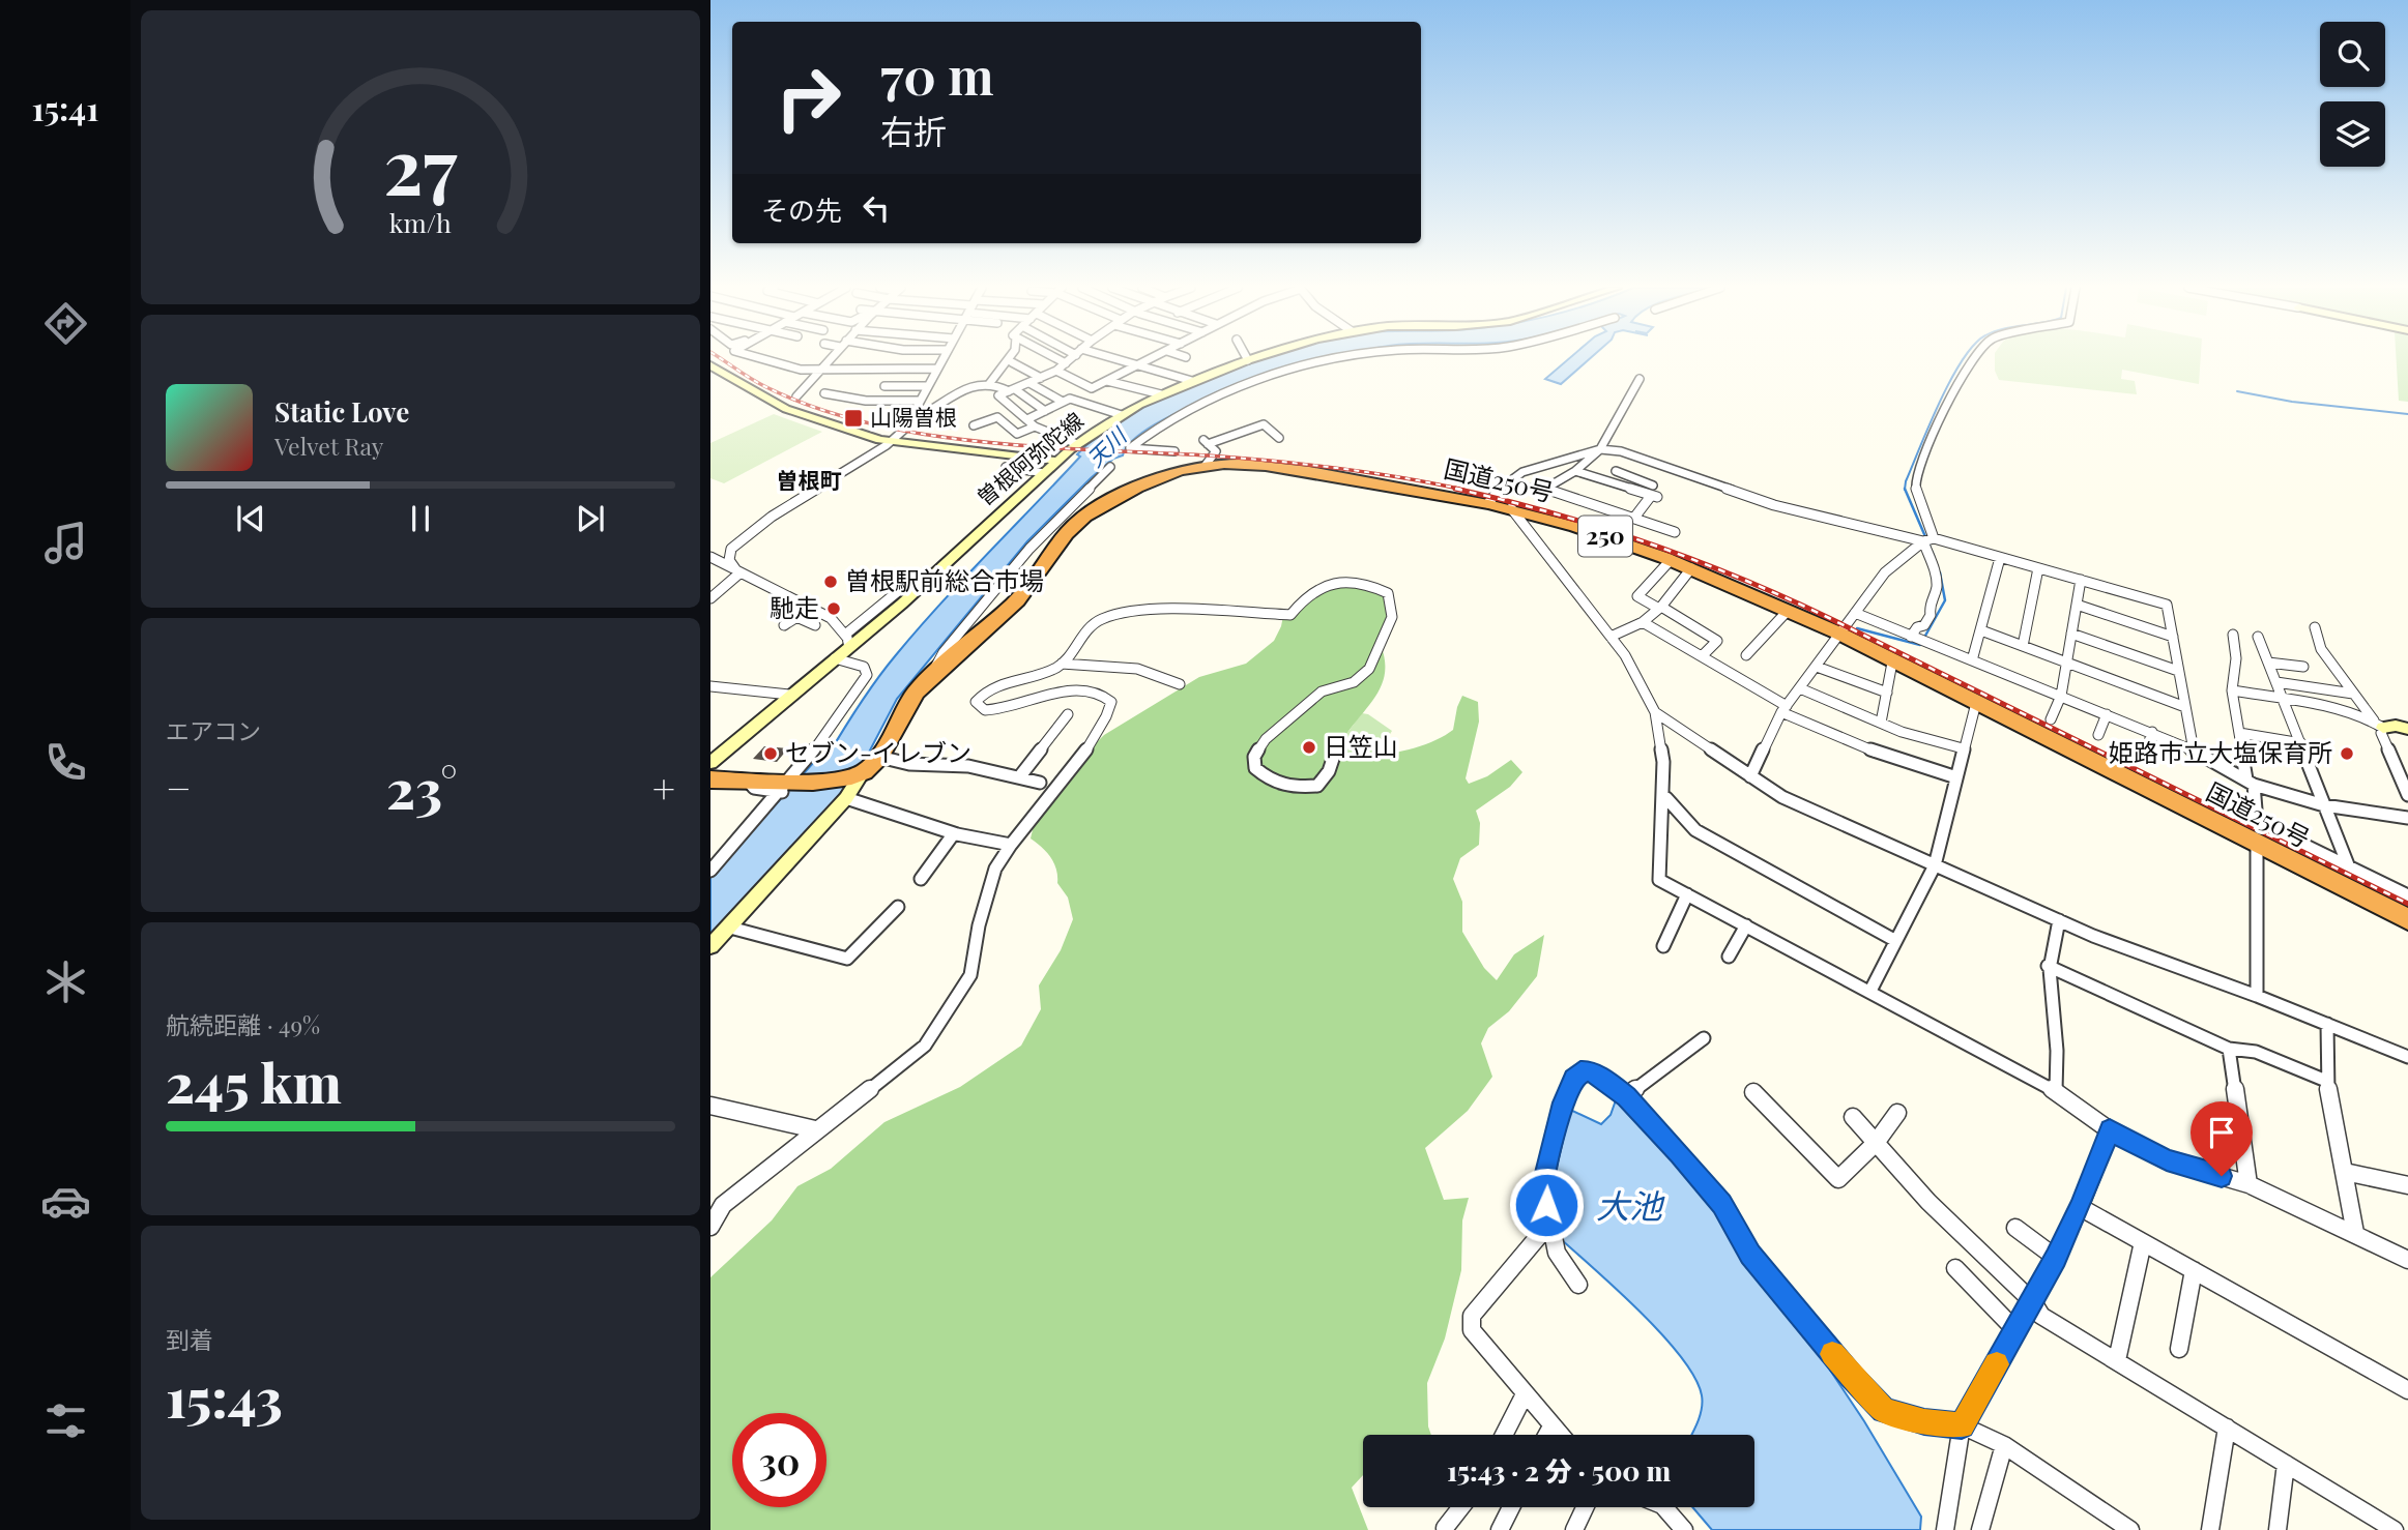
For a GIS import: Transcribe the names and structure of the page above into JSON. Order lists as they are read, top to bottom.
{
  "streets": {
    "highway": ["国道250号", "250"],
    "main road": ["曽根阿弥陀線"]
  },
  "districts": ["曽根町"],
  "water": ["天川", "大池"],
  "places": {
    "transit": ["山陽曽根"],
    "other": [
      "曽根駅前総合市場",
      "馳走",
      "日笠山",
      "セブン-イレブン",
      "姫路市立大塩保育所"
    ]
  },
  "page": {
    "tabs": "15:41",
    "turn": ["70 m", "右折"],
    "then": "その先",
    "song": ["Static Love", "Velvet Ray"],
    "tile": [
      "エアコン",
      ["航続距離 · 49%", "245 km"],
      ["到着", "15:43"]
    ],
    "heat": ["−", "23°", "+"],
    "limit": "30",
    "trip": "15:43 · 2 分 · 500 m",
    "gauge": ["27", "km/h"]
  }
}
